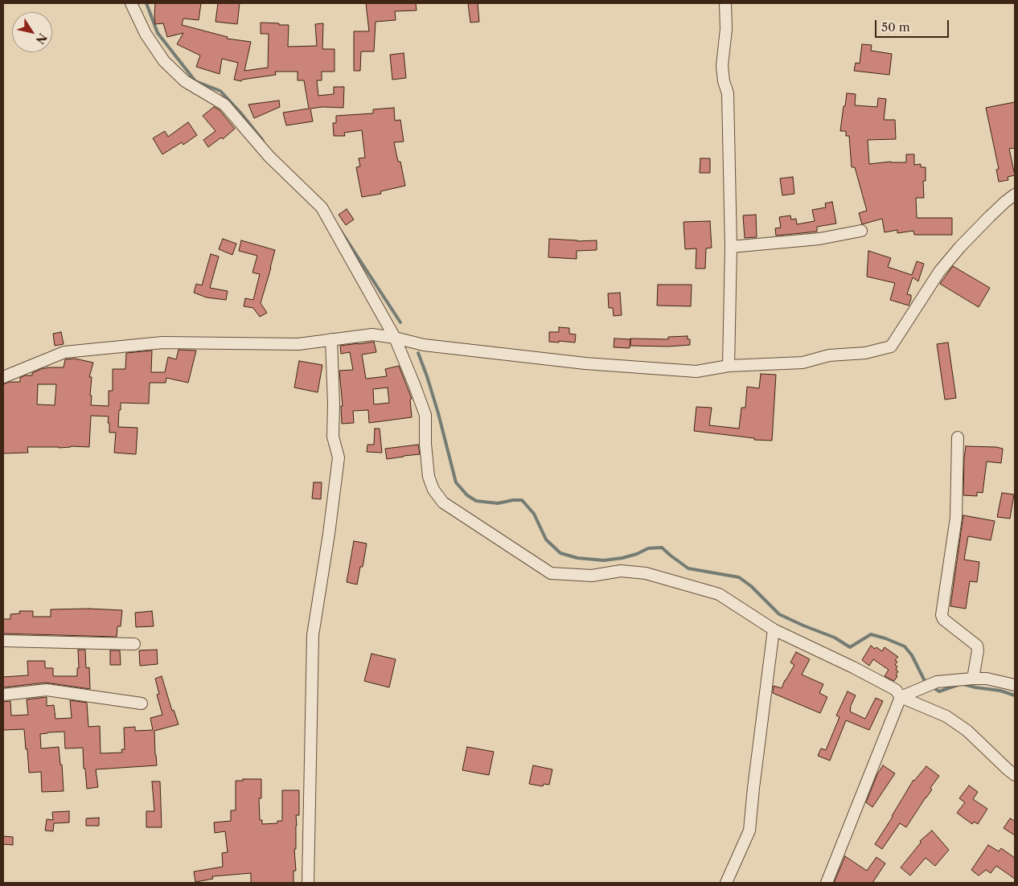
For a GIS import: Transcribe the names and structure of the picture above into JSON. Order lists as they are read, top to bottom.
{
  "scale_bar": "50 m",
  "north": "bottom right"
}
